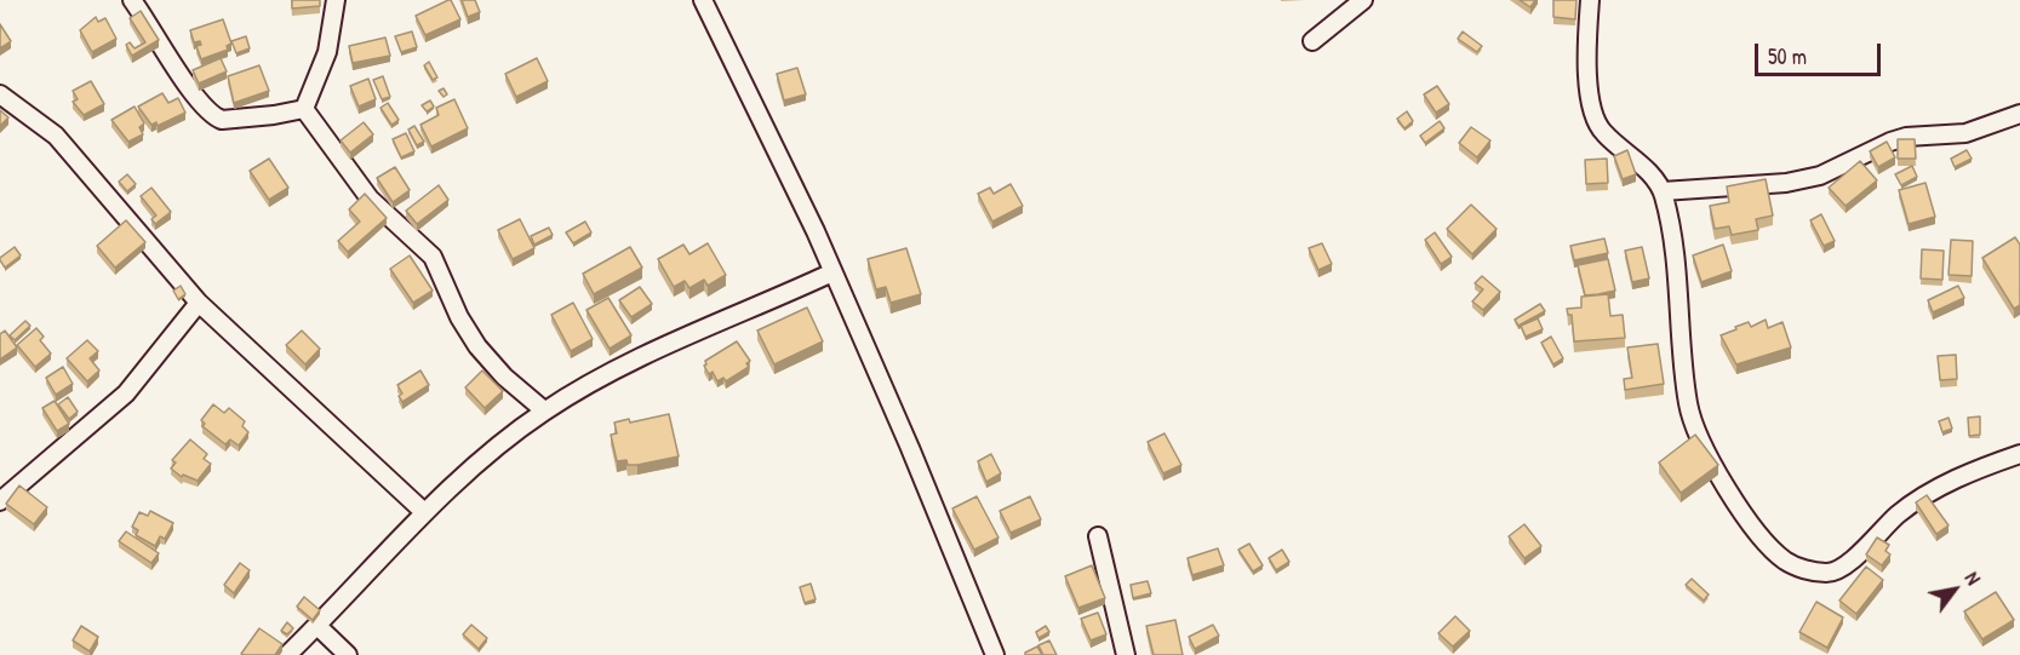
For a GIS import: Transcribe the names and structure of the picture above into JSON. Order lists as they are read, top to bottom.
{
  "scale_bar": "50 m",
  "north": "top right"
}
